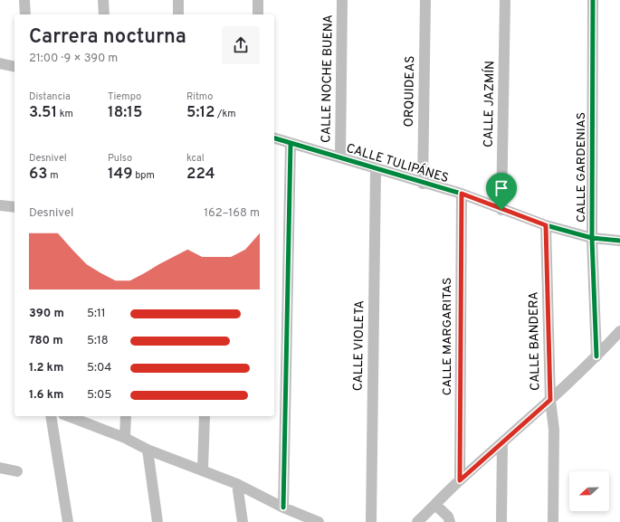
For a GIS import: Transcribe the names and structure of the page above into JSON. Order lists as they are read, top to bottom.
{
  "streets": {
    "street": [
      "CALLE NOCHE BUENA",
      "ORQUIDEAS",
      "CALLE JAZMÍN",
      "CALLE TULIPÁNES",
      "CALLE GARDENIAS",
      "CALLE MARGARITAS",
      "CALLE BANDERA",
      "CALLE VIOLETA"
    ]
  },
  "crossings": [
    ["CALLE NOCHE BUENA", "CALLE TULIPÁNES"],
    ["ORQUIDEAS", "CALLE TULIPÁNES"],
    ["CALLE JAZMÍN", "CALLE TULIPÁNES"],
    ["CALLE TULIPÁNES", "CALLE GARDENIAS"],
    ["CALLE TULIPÁNES", "CALLE MARGARITAS"],
    ["CALLE TULIPÁNES", "CALLE BANDERA"],
    ["CALLE TULIPÁNES", "CALLE VIOLETA"]
  ],
  "north": "left",
  "page": {
    "heading": ["Carrera nocturna", "21:00 · 9 × 390 m"],
    "stats": [
      ["Distancia", "3.51 km"],
      ["Tiempo", "18:15"],
      ["Ritmo", "5:12 /km"],
      ["Desnivel", "63 m"],
      ["Pulso", "149 bpm"],
      ["kcal", "224"]
    ],
    "chart": ["Desnivel", "162–168 m"],
    "list": [
      {
        "name": "390 m",
        "note": "5:11"
      },
      {
        "name": "780 m",
        "note": "5:18"
      },
      {
        "name": "1.2 km",
        "note": "5:04"
      },
      {
        "name": "1.6 km",
        "note": "5:05"
      }
    ]
  }
}
